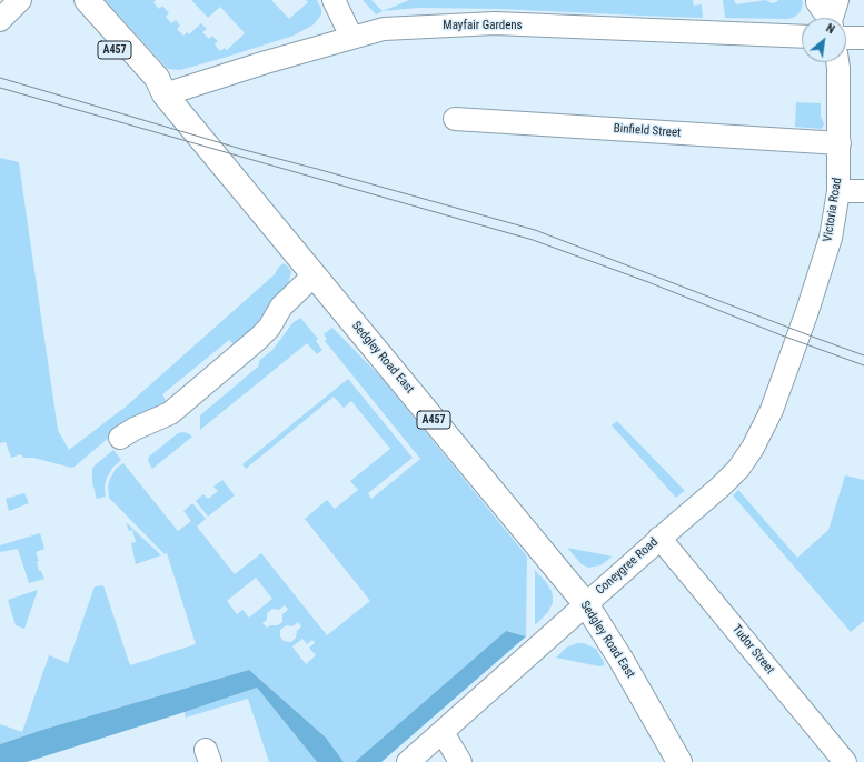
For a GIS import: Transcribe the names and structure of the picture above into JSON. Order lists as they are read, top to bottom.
{
  "streets": {
    "main road": ["A457", "Sedgley Road East"],
    "street": [
      "Mayfair Gardens",
      "Binfield Street",
      "Victoria Road",
      "Coneygree Road",
      "Tudor Street"
    ]
  },
  "crossings": [
    ["Mayfair Gardens", "A457"],
    ["Mayfair Gardens", "Sedgley Road East"],
    ["A457", "Sedgley Road East"],
    ["Binfield Street", "Victoria Road"],
    ["Victoria Road", "Coneygree Road"],
    ["Sedgley Road East", "Coneygree Road"],
    ["Coneygree Road", "Tudor Street"]
  ],
  "north": "top right"
}
